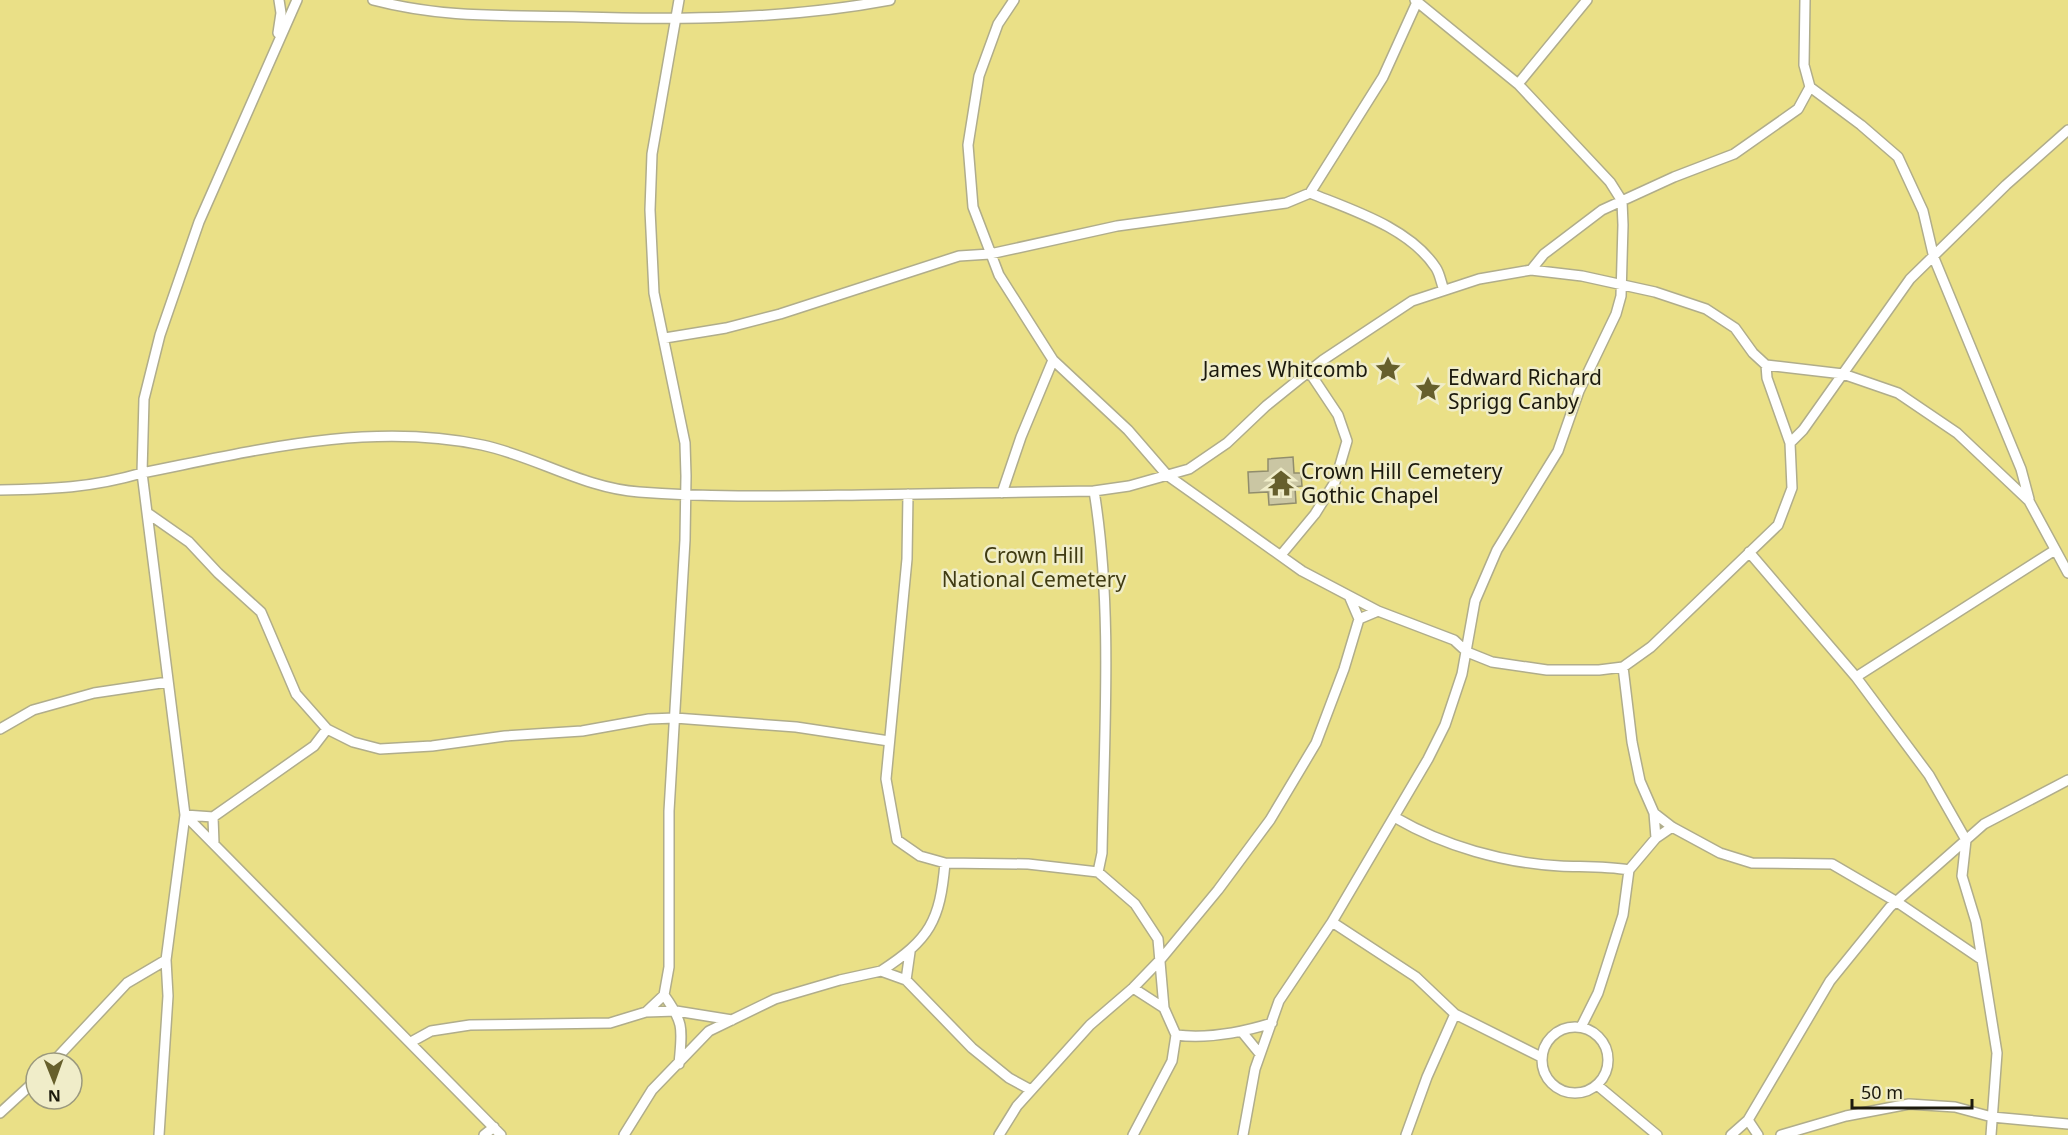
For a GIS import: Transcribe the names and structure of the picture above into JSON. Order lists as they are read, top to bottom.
{
  "parks": ["Crown Hill National Cemetery"],
  "places": {
    "place": ["James Whitcomb", "Edward Richard Sprigg Canby"],
    "temple": ["Crown Hill Cemetery Gothic Chapel"]
  },
  "scale_bar": "50 m",
  "north": "bottom"
}
